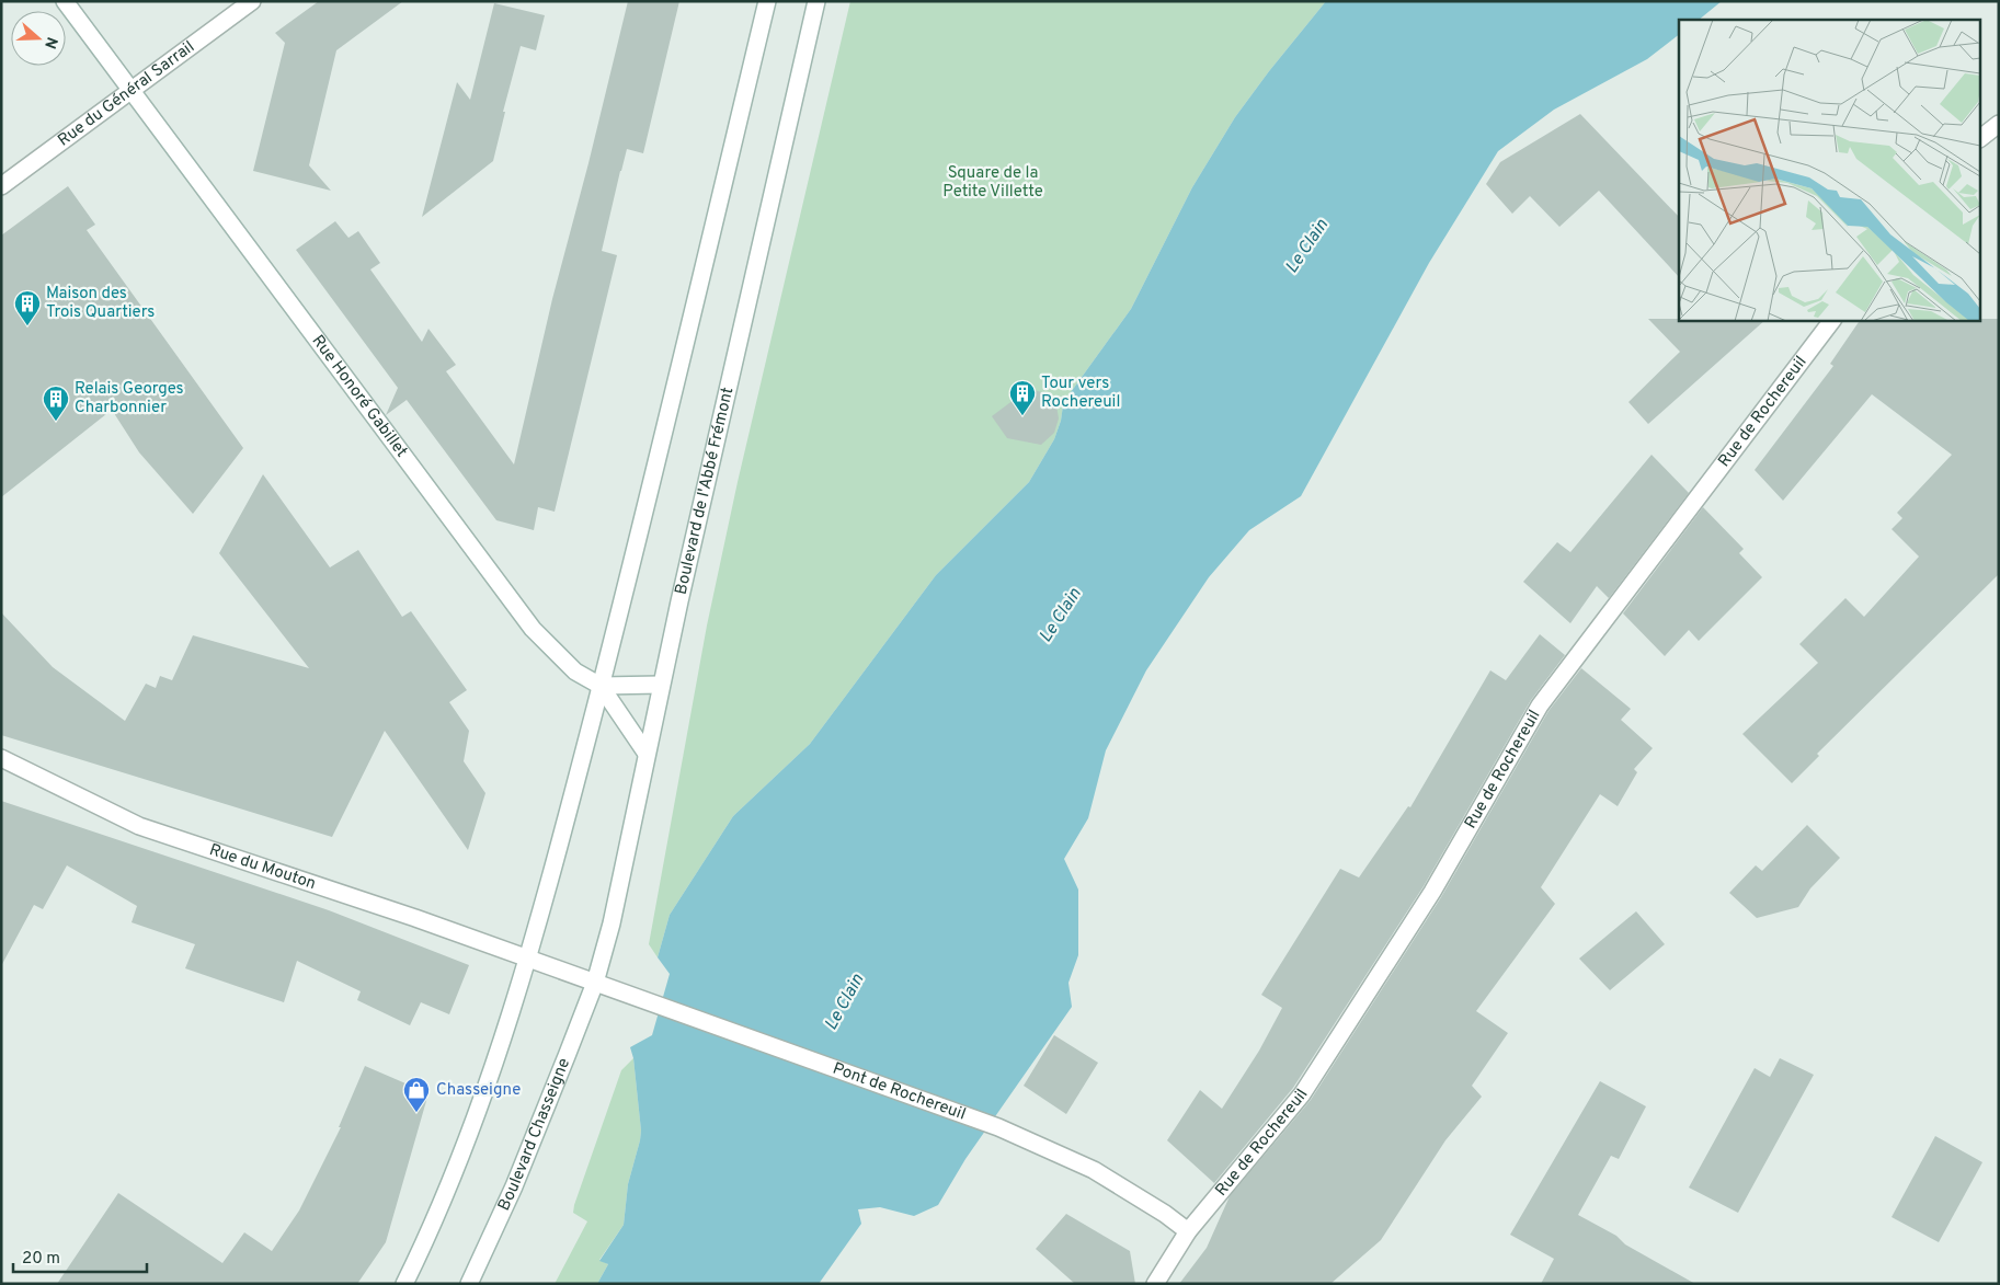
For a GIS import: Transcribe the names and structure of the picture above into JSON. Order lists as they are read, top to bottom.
{
  "streets": {
    "street": [
      "Rue du Général Sarrail",
      "Rue Honoré Gabillet",
      "Rue de Rochereuil",
      "Boulevard de l'Abbé Frémont",
      "Rue du Mouton",
      "Pont de Rochereuil",
      "Boulevard Chasseigne"
    ]
  },
  "crossings": [
    ["Rue du Général Sarrail", "Rue Honoré Gabillet"],
    ["Rue de Rochereuil", "Pont de Rochereuil"],
    ["Boulevard de l'Abbé Frémont", "Rue du Mouton"],
    ["Boulevard de l'Abbé Frémont", "Pont de Rochereuil"],
    ["Boulevard de l'Abbé Frémont", "Boulevard Chasseigne"],
    ["Rue du Mouton", "Pont de Rochereuil"],
    ["Rue du Mouton", "Boulevard Chasseigne"],
    ["Pont de Rochereuil", "Boulevard Chasseigne"]
  ],
  "water": ["Le Clain"],
  "parks": ["Square de la Petite Villette"],
  "places": {
    "building": ["Maison des Trois Quartiers", "Tour vers Rochereuil", "Relais Georges Charbonnier"],
    "shop": ["Chasseigne"]
  },
  "scale_bar": "20 m",
  "north": "right"
}
